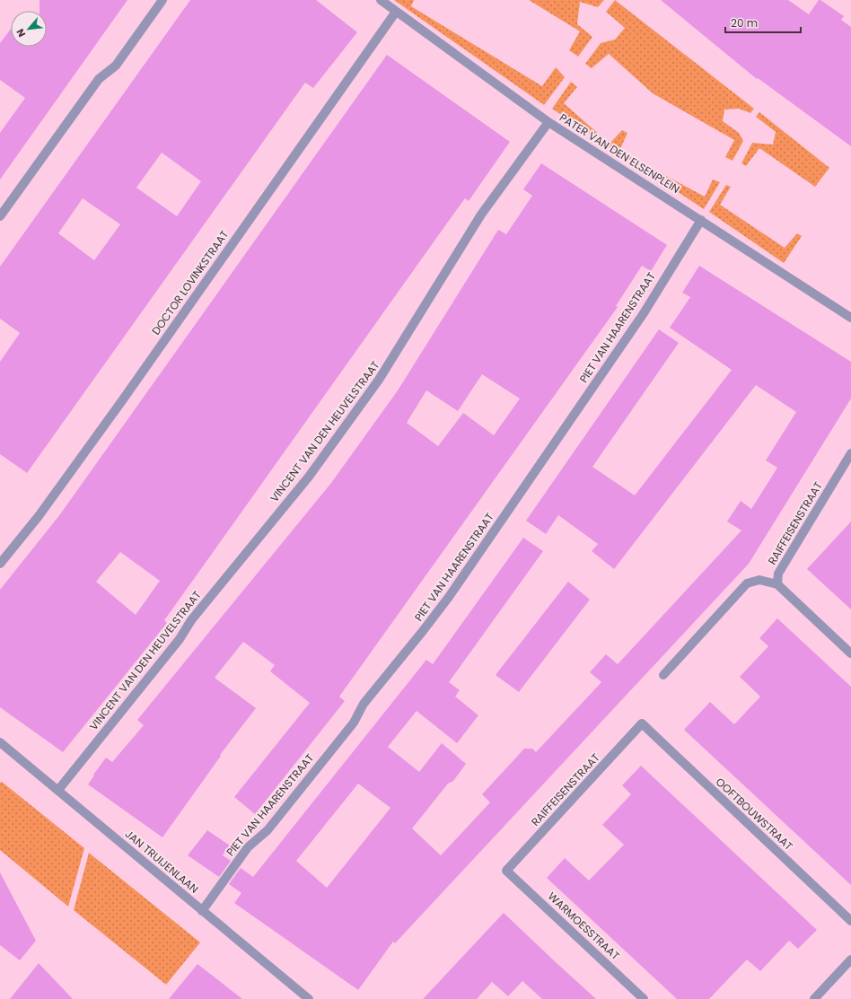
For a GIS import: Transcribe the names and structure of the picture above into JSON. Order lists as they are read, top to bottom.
{
  "streets": {
    "street": [
      "PATER VAN DEN ELSENPLEIN",
      "DOCTOR LOVINKSTRAAT",
      "PIET VAN HAARENSTRAAT",
      "VINCENT VAN DEN HEUVELSTRAAT",
      "RAIFFEISENSTRAAT",
      "OOFTBOUWSTRAAT",
      "JAN TRUIJENLAAN",
      "WARMOESSTRAAT"
    ]
  },
  "crossings": [
    ["PATER VAN DEN ELSENPLEIN", "DOCTOR LOVINKSTRAAT"],
    ["PATER VAN DEN ELSENPLEIN", "PIET VAN HAARENSTRAAT"],
    ["PATER VAN DEN ELSENPLEIN", "VINCENT VAN DEN HEUVELSTRAAT"],
    ["PIET VAN HAARENSTRAAT", "JAN TRUIJENLAAN"],
    ["VINCENT VAN DEN HEUVELSTRAAT", "JAN TRUIJENLAAN"],
    ["RAIFFEISENSTRAAT", "OOFTBOUWSTRAAT"],
    ["RAIFFEISENSTRAAT", "WARMOESSTRAAT"]
  ],
  "scale_bar": "20 m",
  "north": "bottom left"
}
